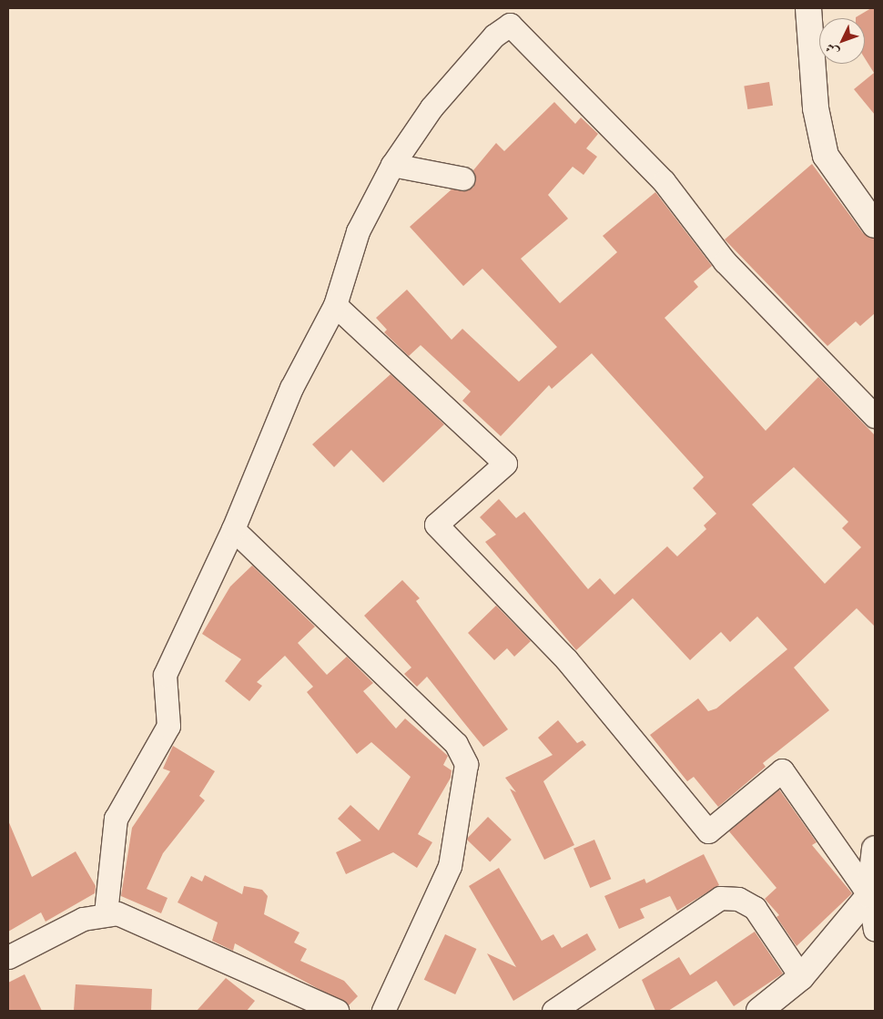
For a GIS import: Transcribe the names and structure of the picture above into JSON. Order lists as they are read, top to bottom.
{
  "north": "bottom left"
}
